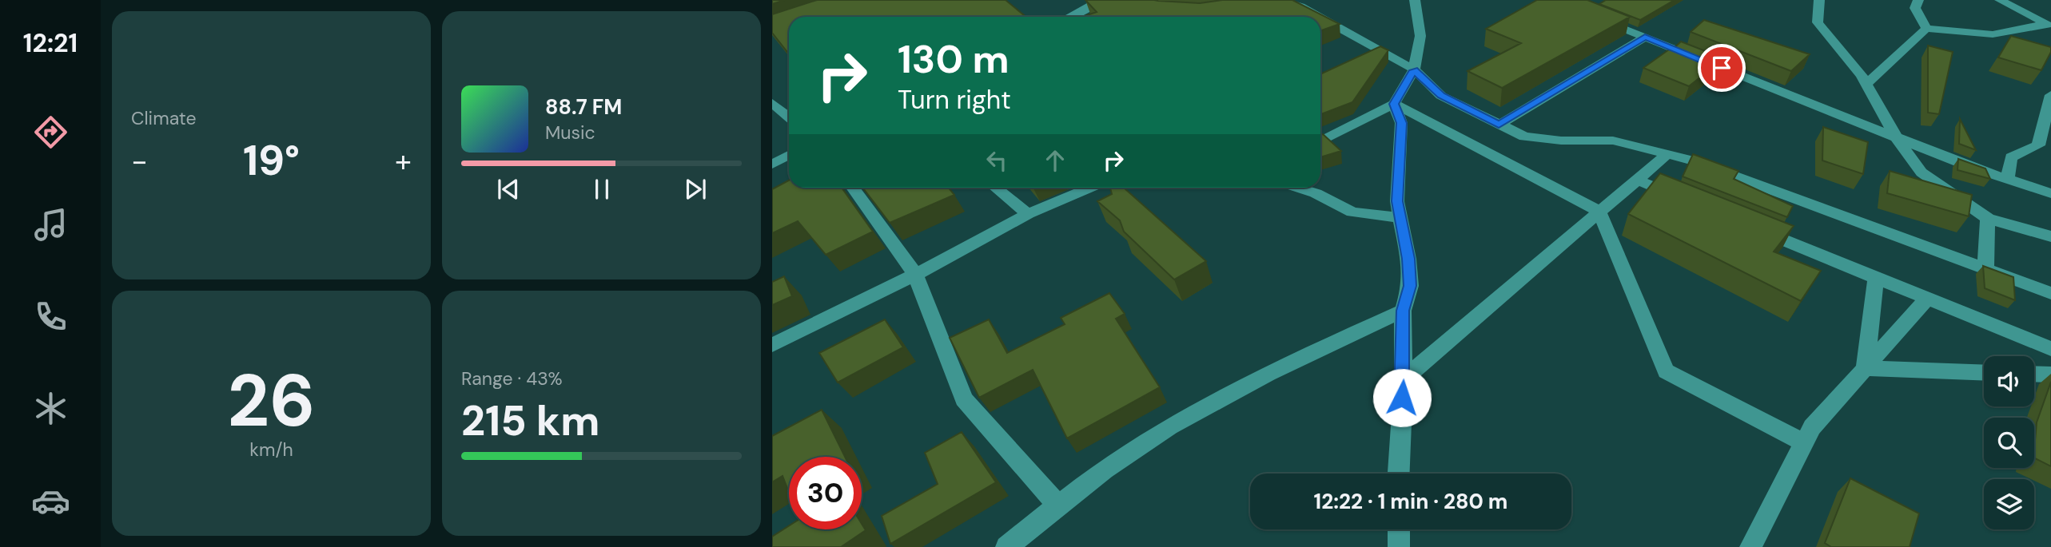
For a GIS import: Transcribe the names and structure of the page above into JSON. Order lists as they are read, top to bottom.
{
  "page": {
    "tabs": "12:21",
    "tile": [
      "Climate",
      ["26", "km/h"],
      ["Range · 43%", "215 km"]
    ],
    "turn": ["130 m", "Turn right"],
    "song": ["88.7 FM", "Music"],
    "heat": ["−", "19°", "+"],
    "limit": "30",
    "trip": "12:22 · 1 min · 280 m"
  }
}
